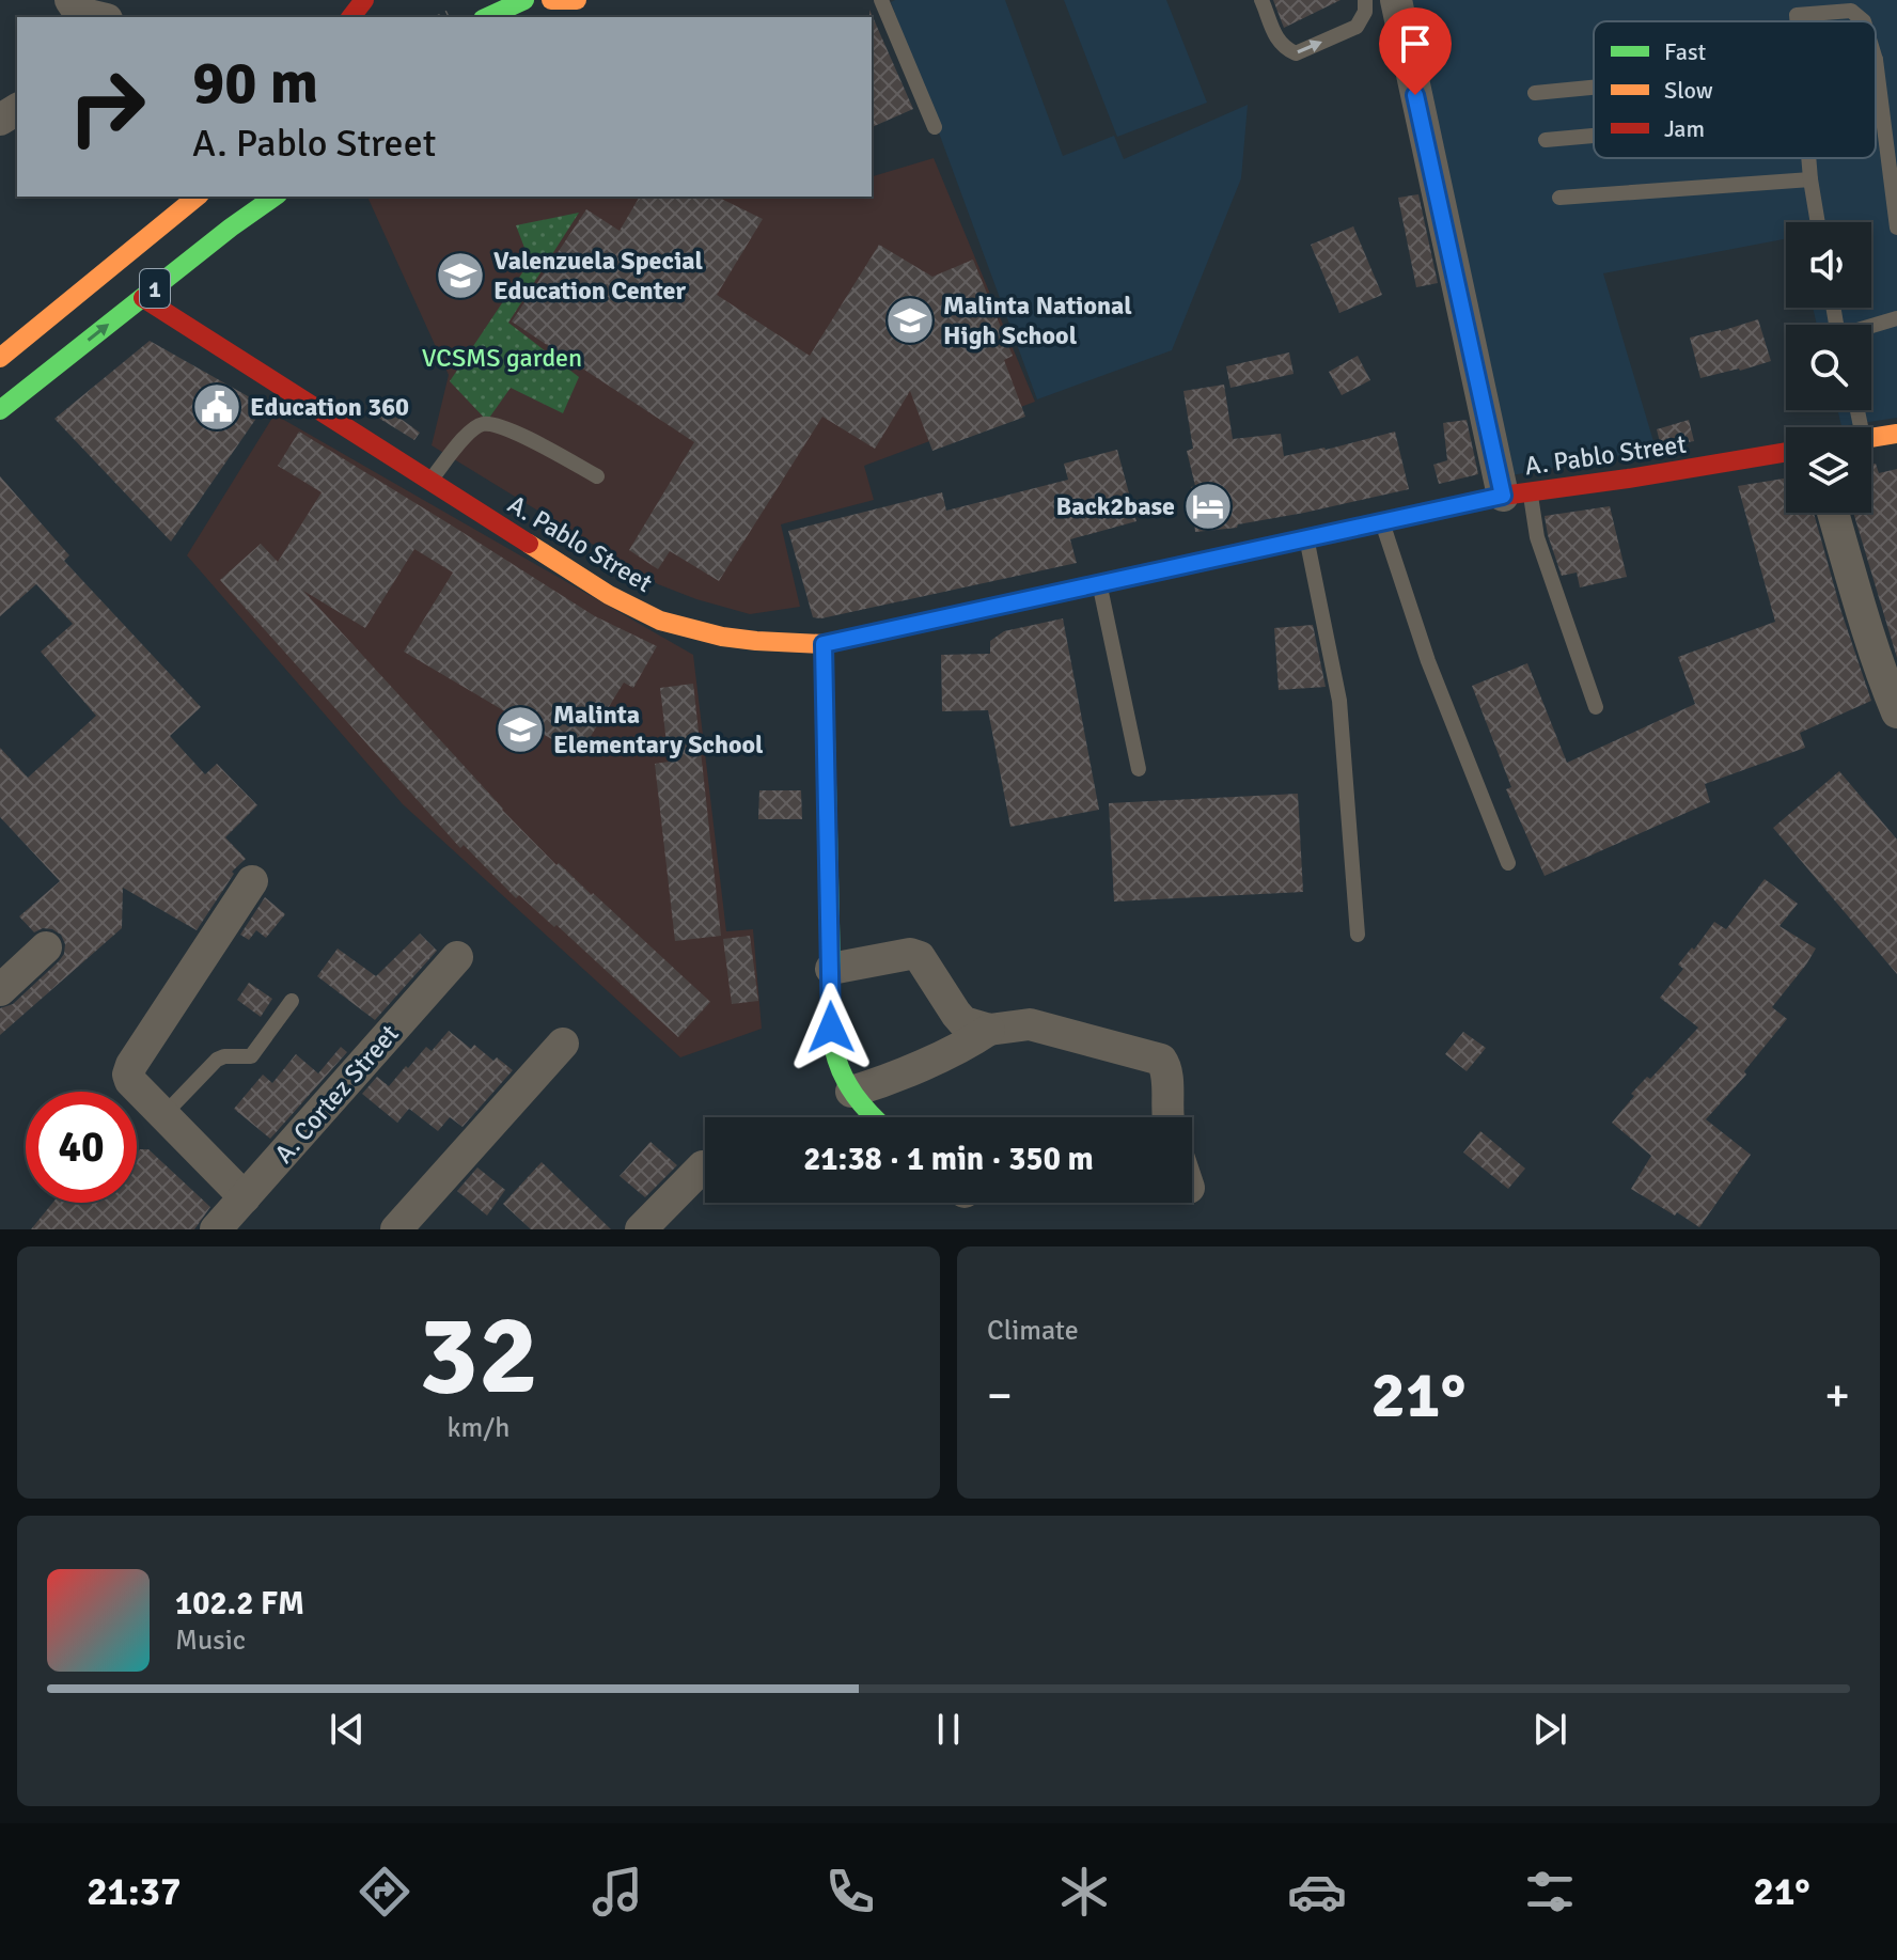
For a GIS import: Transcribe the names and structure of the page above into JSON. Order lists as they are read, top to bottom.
{
  "streets": {
    "main road": ["1", "A. Pablo Street"],
    "street": ["A. Cortez Street"]
  },
  "crossings": [
    ["1", "A. Pablo Street"]
  ],
  "parks": ["VCSMS garden"],
  "places": {
    "school or university": ["Valenzuela Special Education Center", "Malinta National High School", "Malinta Elementary School"],
    "public building": ["Education 360"],
    "hotel": ["Back2base"]
  },
  "legend": ["Fast", "Slow", "Jam"],
  "page": {
    "turn": ["90 m", "A. Pablo Street"],
    "limit": "40",
    "trip": "21:38 · 1 min · 350 m",
    "tile": [
      ["32", "km/h"],
      "Climate"
    ],
    "heat": ["−", "21°", "+"],
    "song": ["102.2 FM", "Music"],
    "tabs": ["21:37", "21°"]
  }
}
